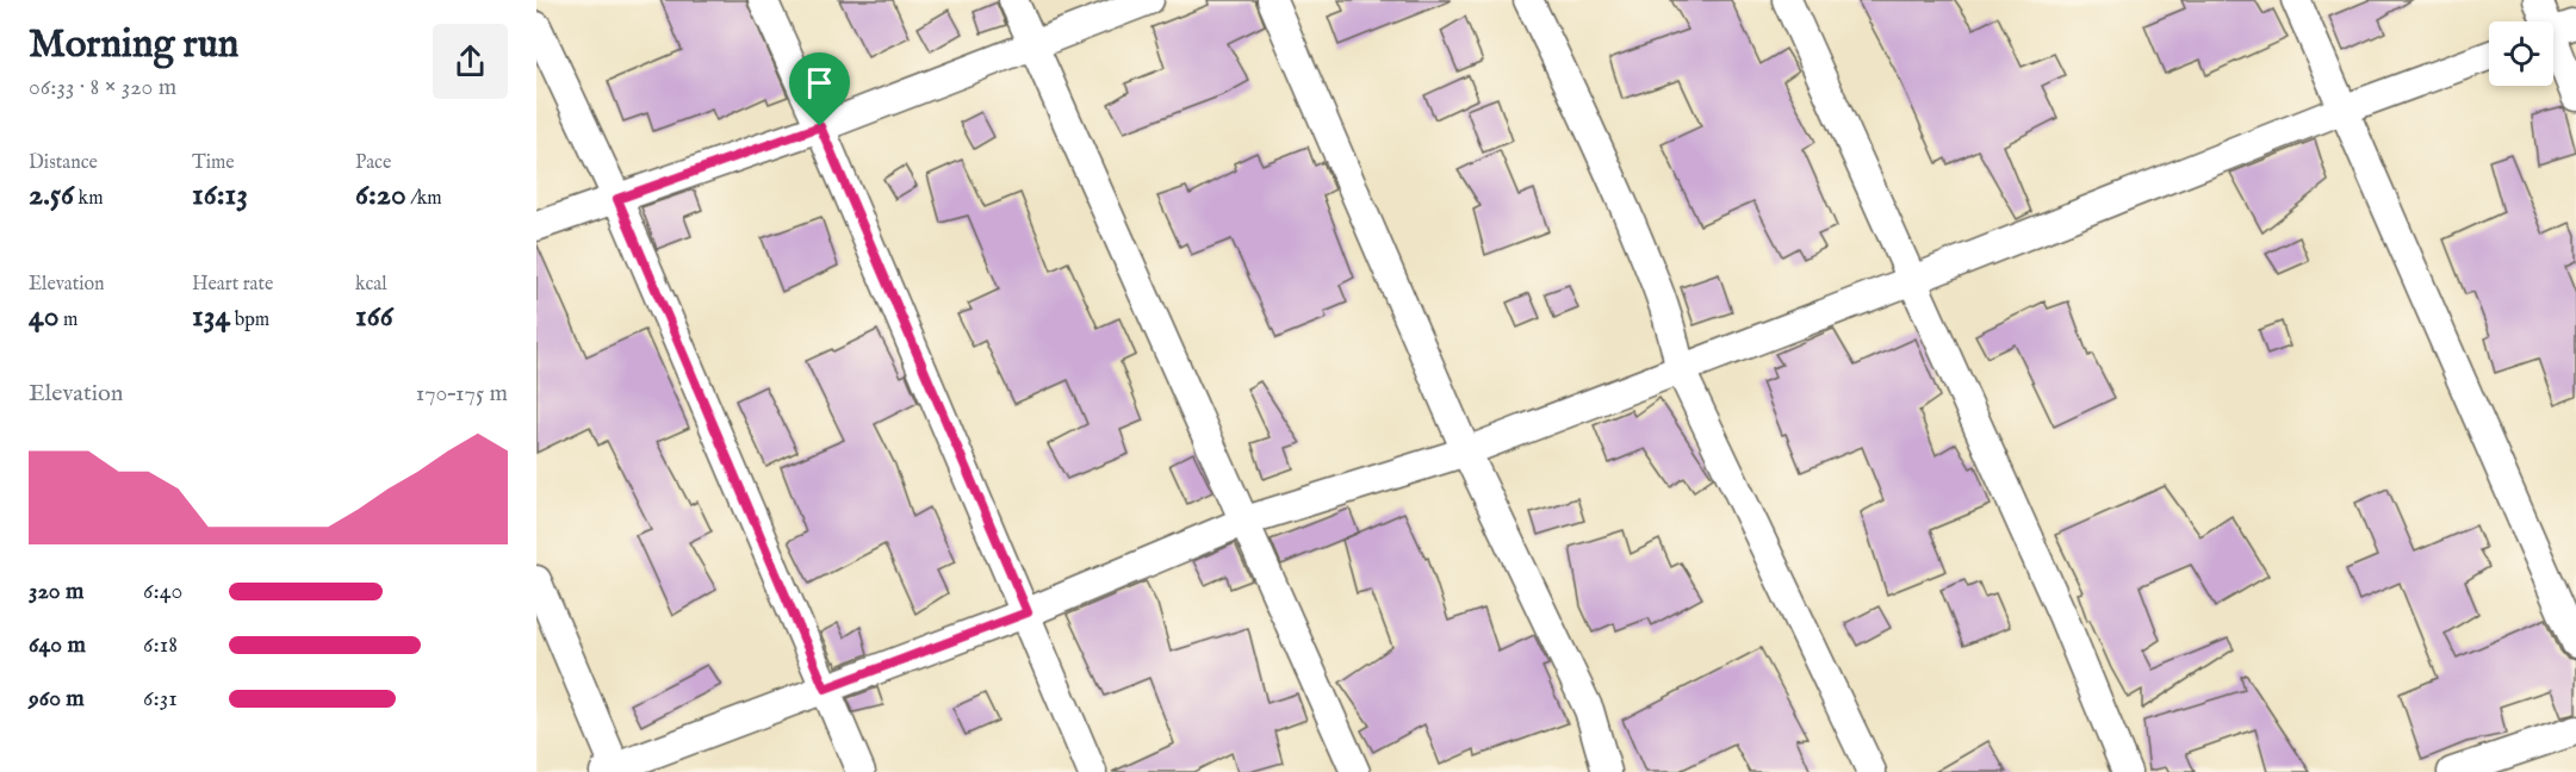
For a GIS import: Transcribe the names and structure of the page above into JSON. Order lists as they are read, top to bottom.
{
  "page": {
    "heading": ["Morning run", "06:33 · 8 × 320 m"],
    "stats": [
      ["Distance", "2.56 km"],
      ["Time", "16:13"],
      ["Pace", "6:20 /km"],
      ["Elevation", "40 m"],
      ["Heart rate", "134 bpm"],
      ["kcal", "166"]
    ],
    "chart": ["Elevation", "170–175 m"],
    "list": [
      {
        "name": "320 m",
        "note": "6:40"
      },
      {
        "name": "640 m",
        "note": "6:18"
      },
      {
        "name": "960 m",
        "note": "6:31"
      }
    ]
  }
}
